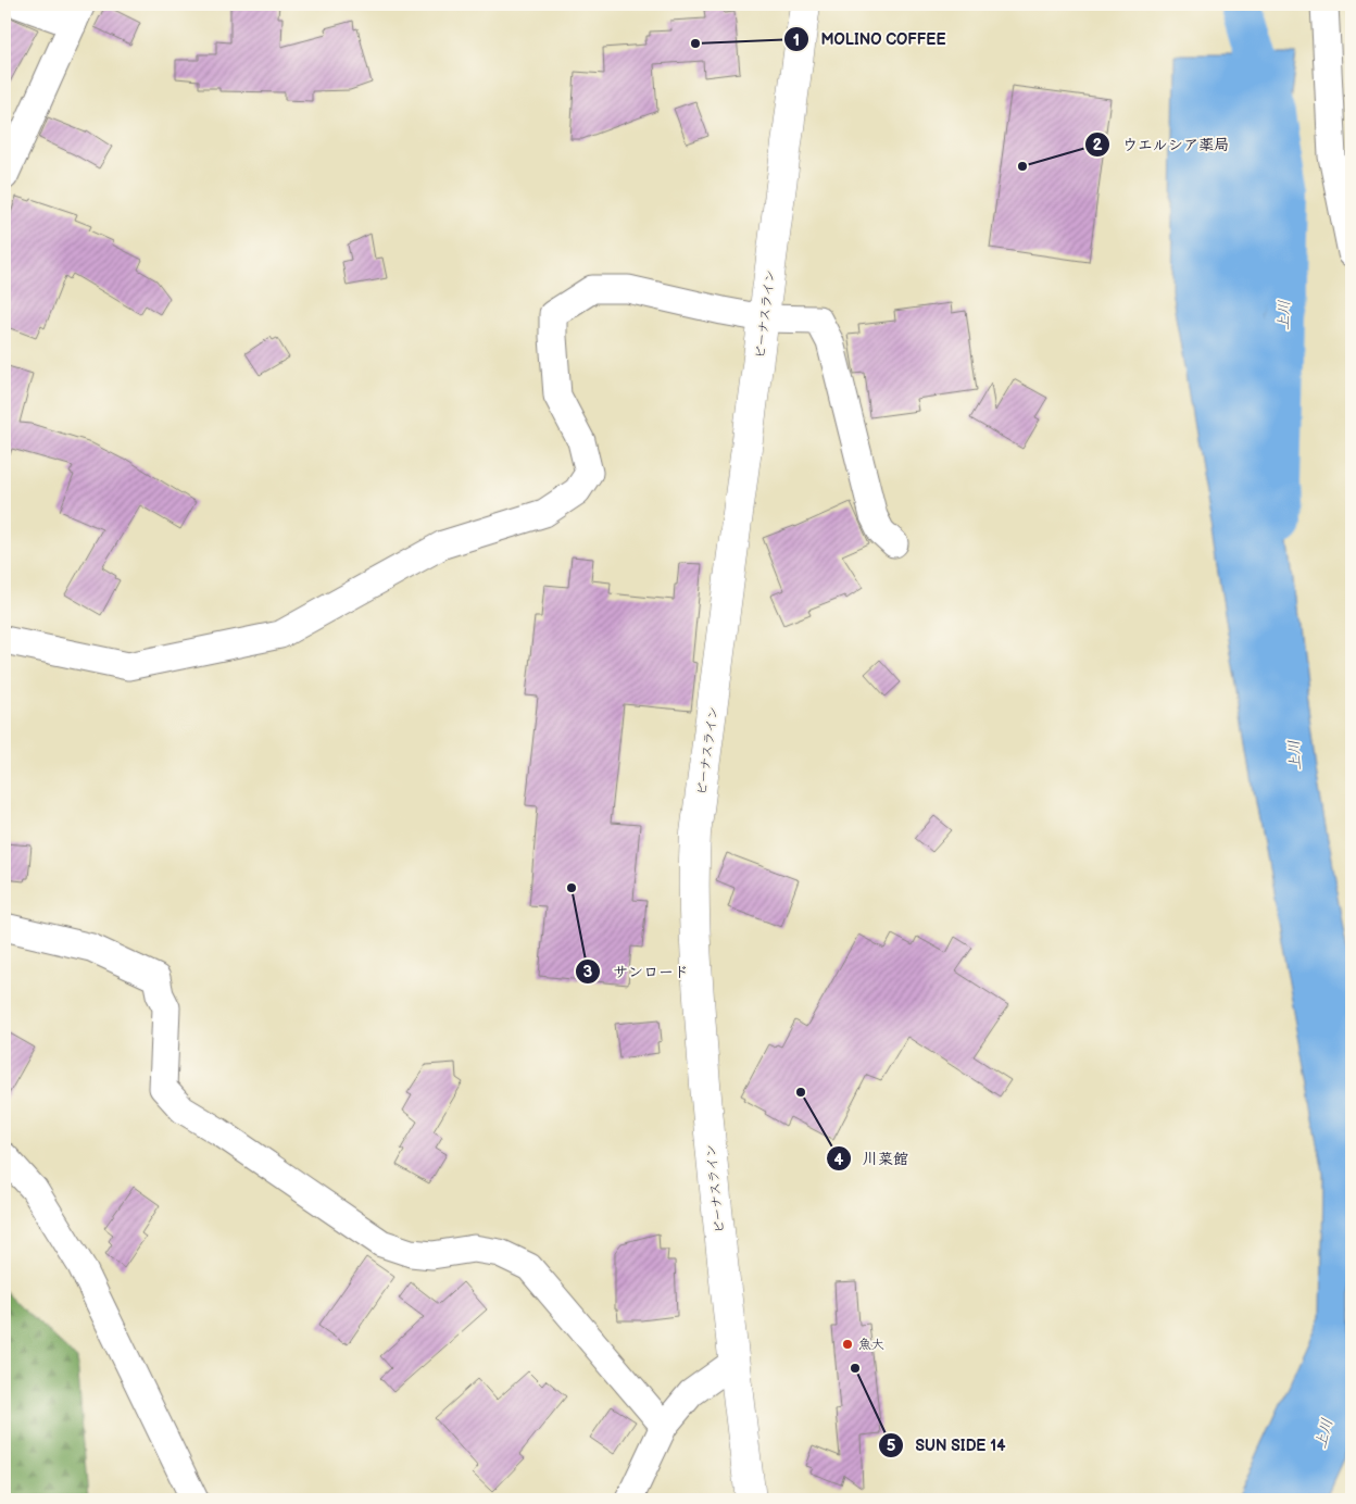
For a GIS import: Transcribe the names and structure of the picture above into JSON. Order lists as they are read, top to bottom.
{
  "streets": {
    "main road": ["ビーナスライン"]
  },
  "water": ["上川"],
  "places": [
    "MOLINO COFFEE",
    "ウエルシア薬局",
    "サンロード",
    "川菜館",
    "魚大",
    "SUN SIDE 14"
  ]
}
